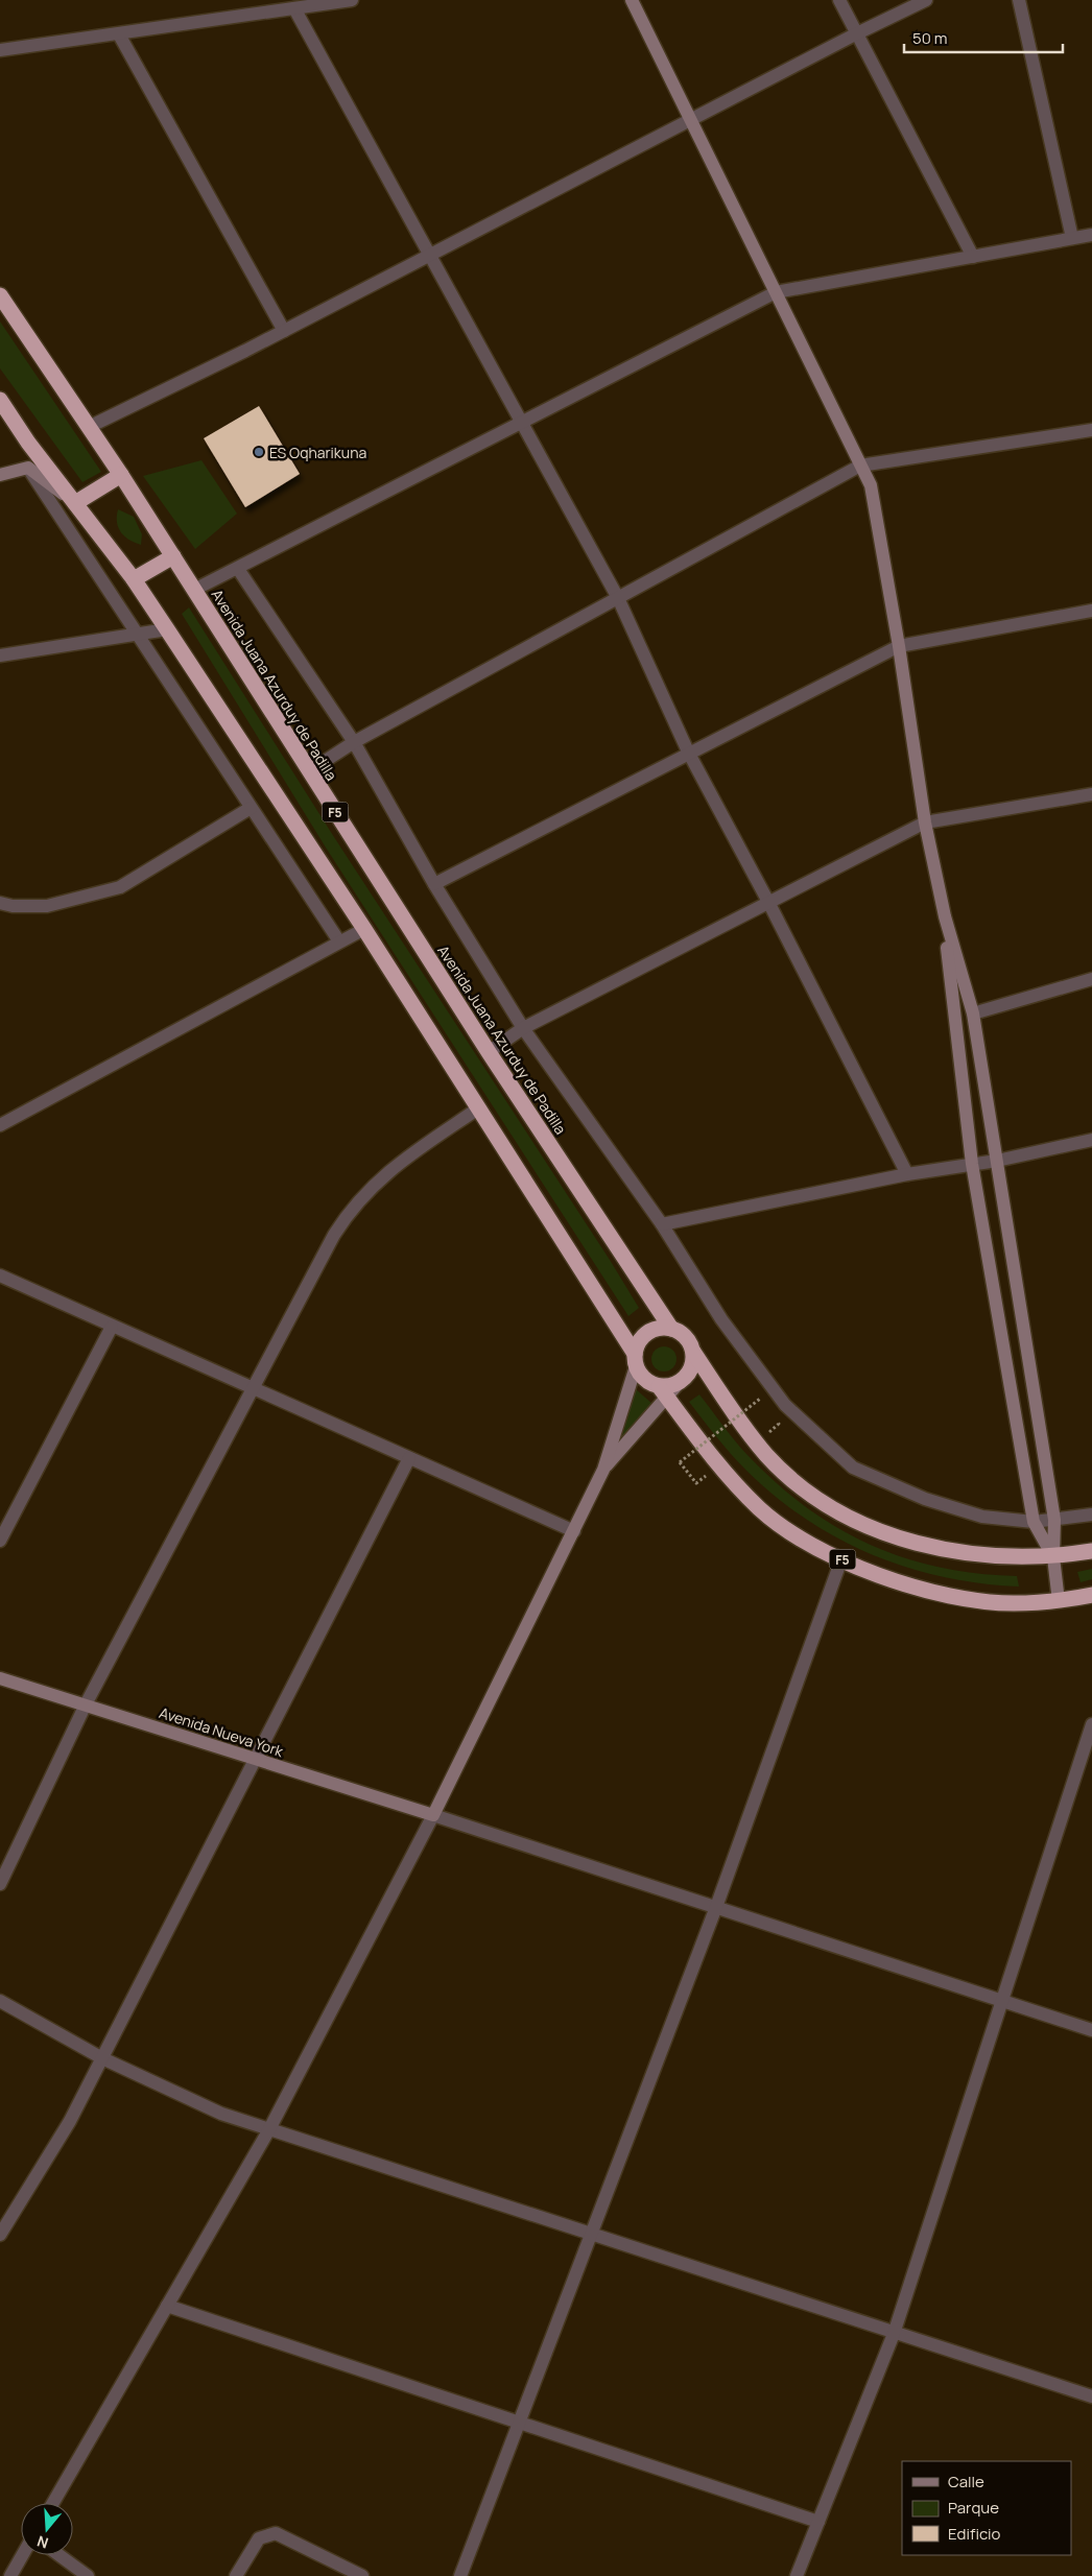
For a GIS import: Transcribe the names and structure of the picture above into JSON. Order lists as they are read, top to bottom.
{
  "streets": {
    "highway": ["Avenida Juana Azurduy de Padilla", "F5"],
    "street": ["Avenida Nueva York"]
  },
  "crossings": [
    ["Avenida Juana Azurduy de Padilla", "F5"]
  ],
  "places": ["ES Oqharikuna"],
  "legend": ["Calle", "Parque", "Edificio"],
  "scale_bar": "50 m",
  "north": "bottom"
}
